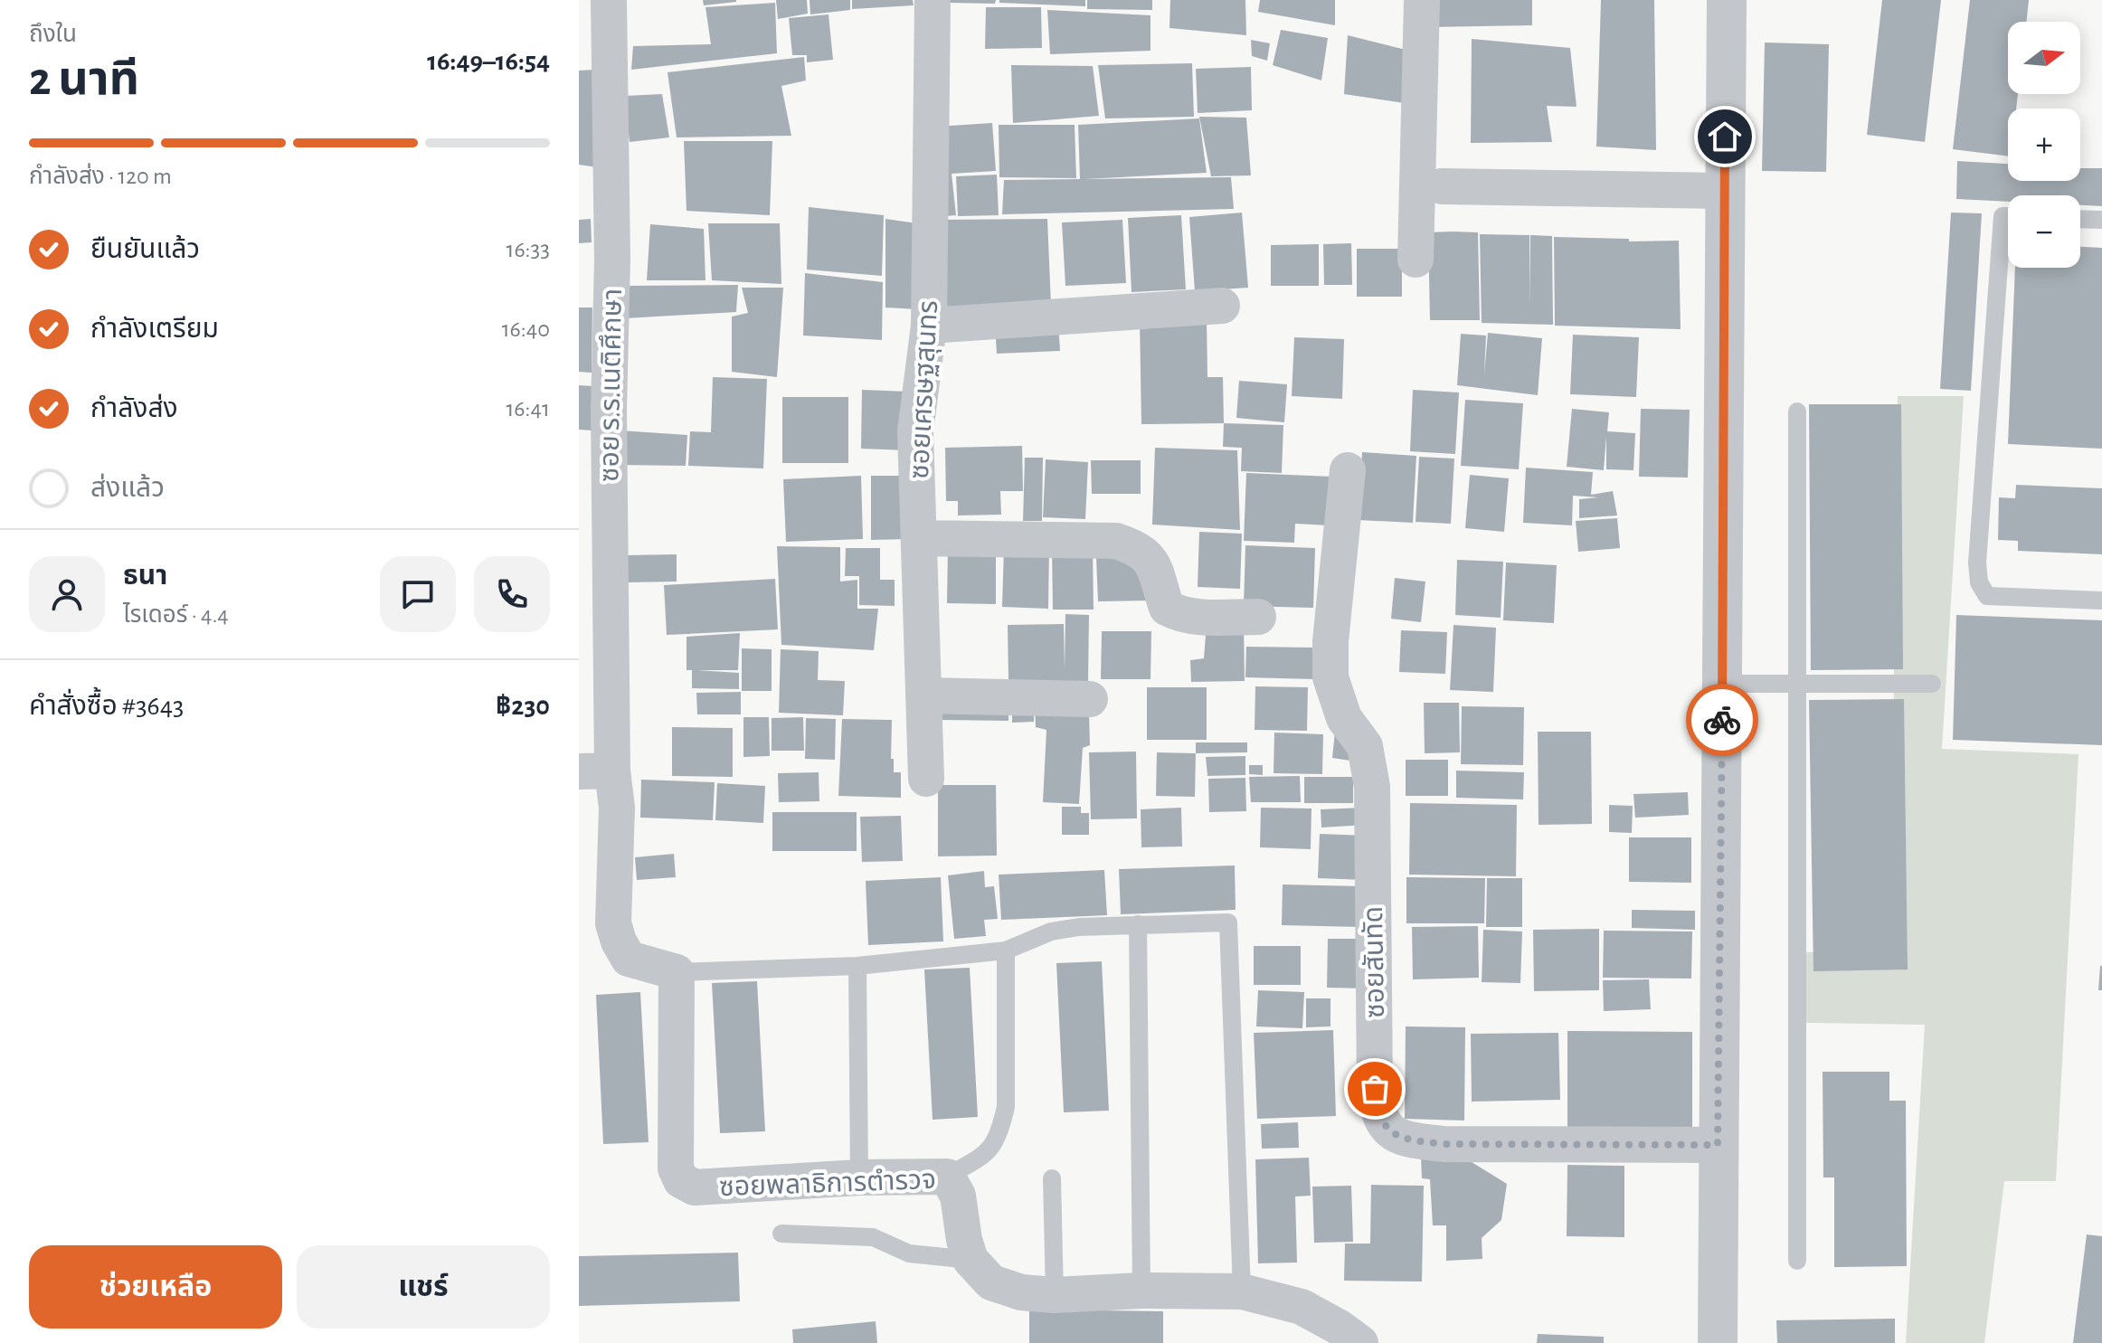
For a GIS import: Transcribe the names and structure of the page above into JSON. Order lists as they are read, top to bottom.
{
  "streets": {
    "street": [
      "ซอย ร.ร.เนติศึกษา",
      "ซอยเศรษฐสุนทร",
      "ซอยสันทัด",
      "ซอยพลาธิการตำรวจ"
    ]
  },
  "crossings": [
    ["ซอย ร.ร.เนติศึกษา", "ซอยพลาธิการตำรวจ"]
  ],
  "north": "right",
  "page": {
    "heading": ["2 นาที", "ถึงใน", "16:49–16:54"],
    "panel": [
      "ธนา",
      "ไรเดอร์ · 4.4",
      "คำสั่งซื้อ #3643",
      "฿230"
    ],
    "map_buttons": ["+", "−"],
    "bar": "กำลังส่ง · 120 m",
    "list": [
      ["ยืนยันแล้ว", "16:33"],
      ["กำลังเตรียม", "16:40"],
      ["กำลังส่ง", "16:41"],
      "ส่งแล้ว"
    ],
    "buttons": ["ช่วยเหลือ", "แชร์"]
  }
}
